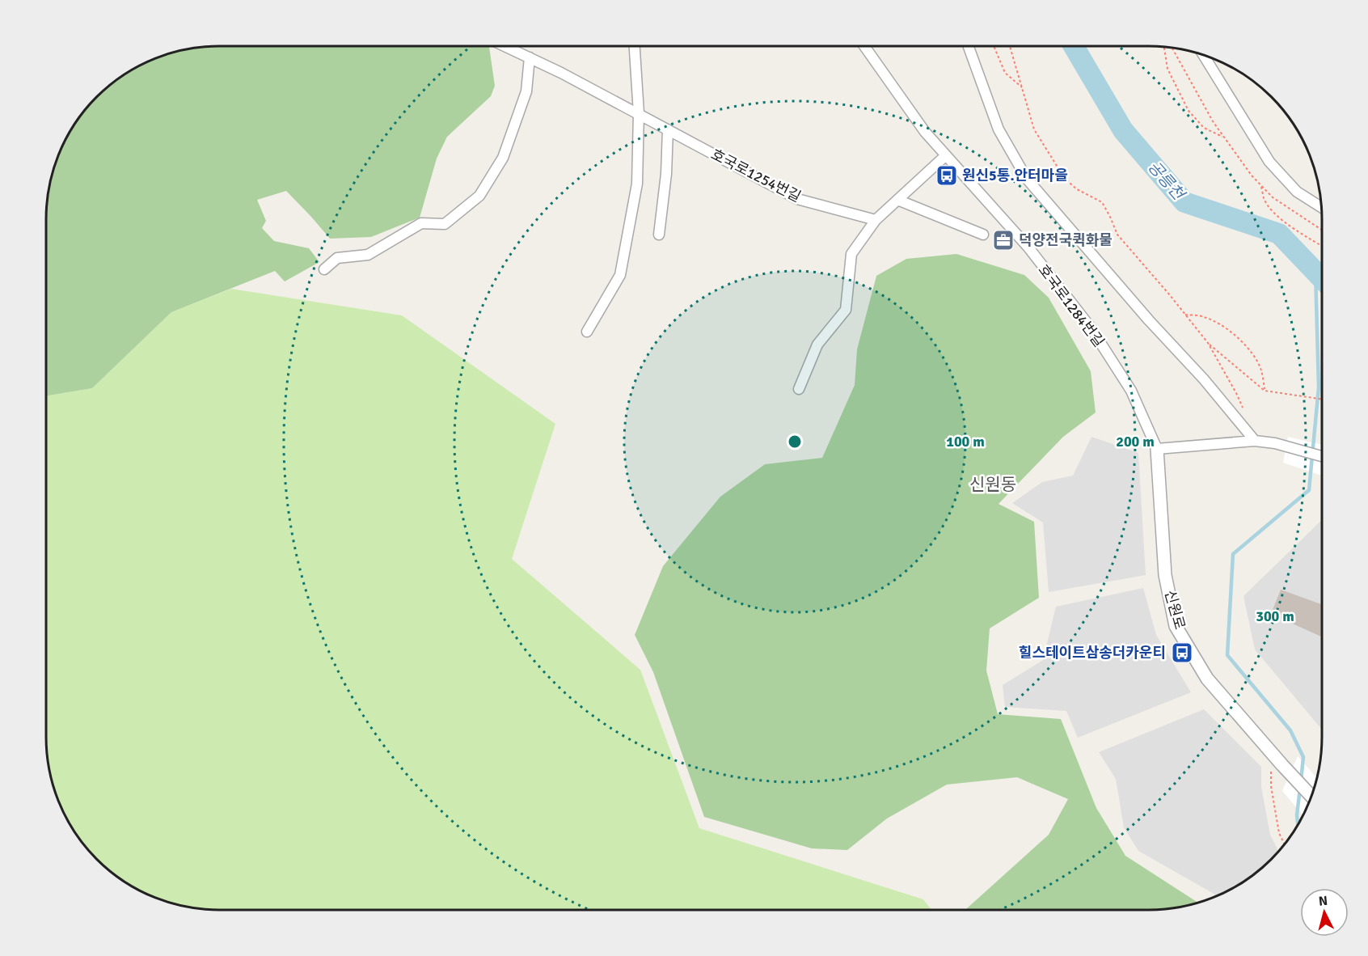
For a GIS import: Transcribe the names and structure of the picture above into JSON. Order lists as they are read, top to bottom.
{
  "streets": {
    "street": ["호국로1254번길", "호국로1284번길", "신원로"]
  },
  "crossings": [
    ["호국로1284번길", "신원로"]
  ],
  "districts": ["신원동"],
  "water": ["공릉천"],
  "places": {
    "bus stop": ["원신5통.안터마을", "힐스테이트삼송더카운티"],
    "office": ["덕양전국퀵화물"]
  },
  "north": "top",
  "rings": ["100 m", "200 m", "300 m"]
}
